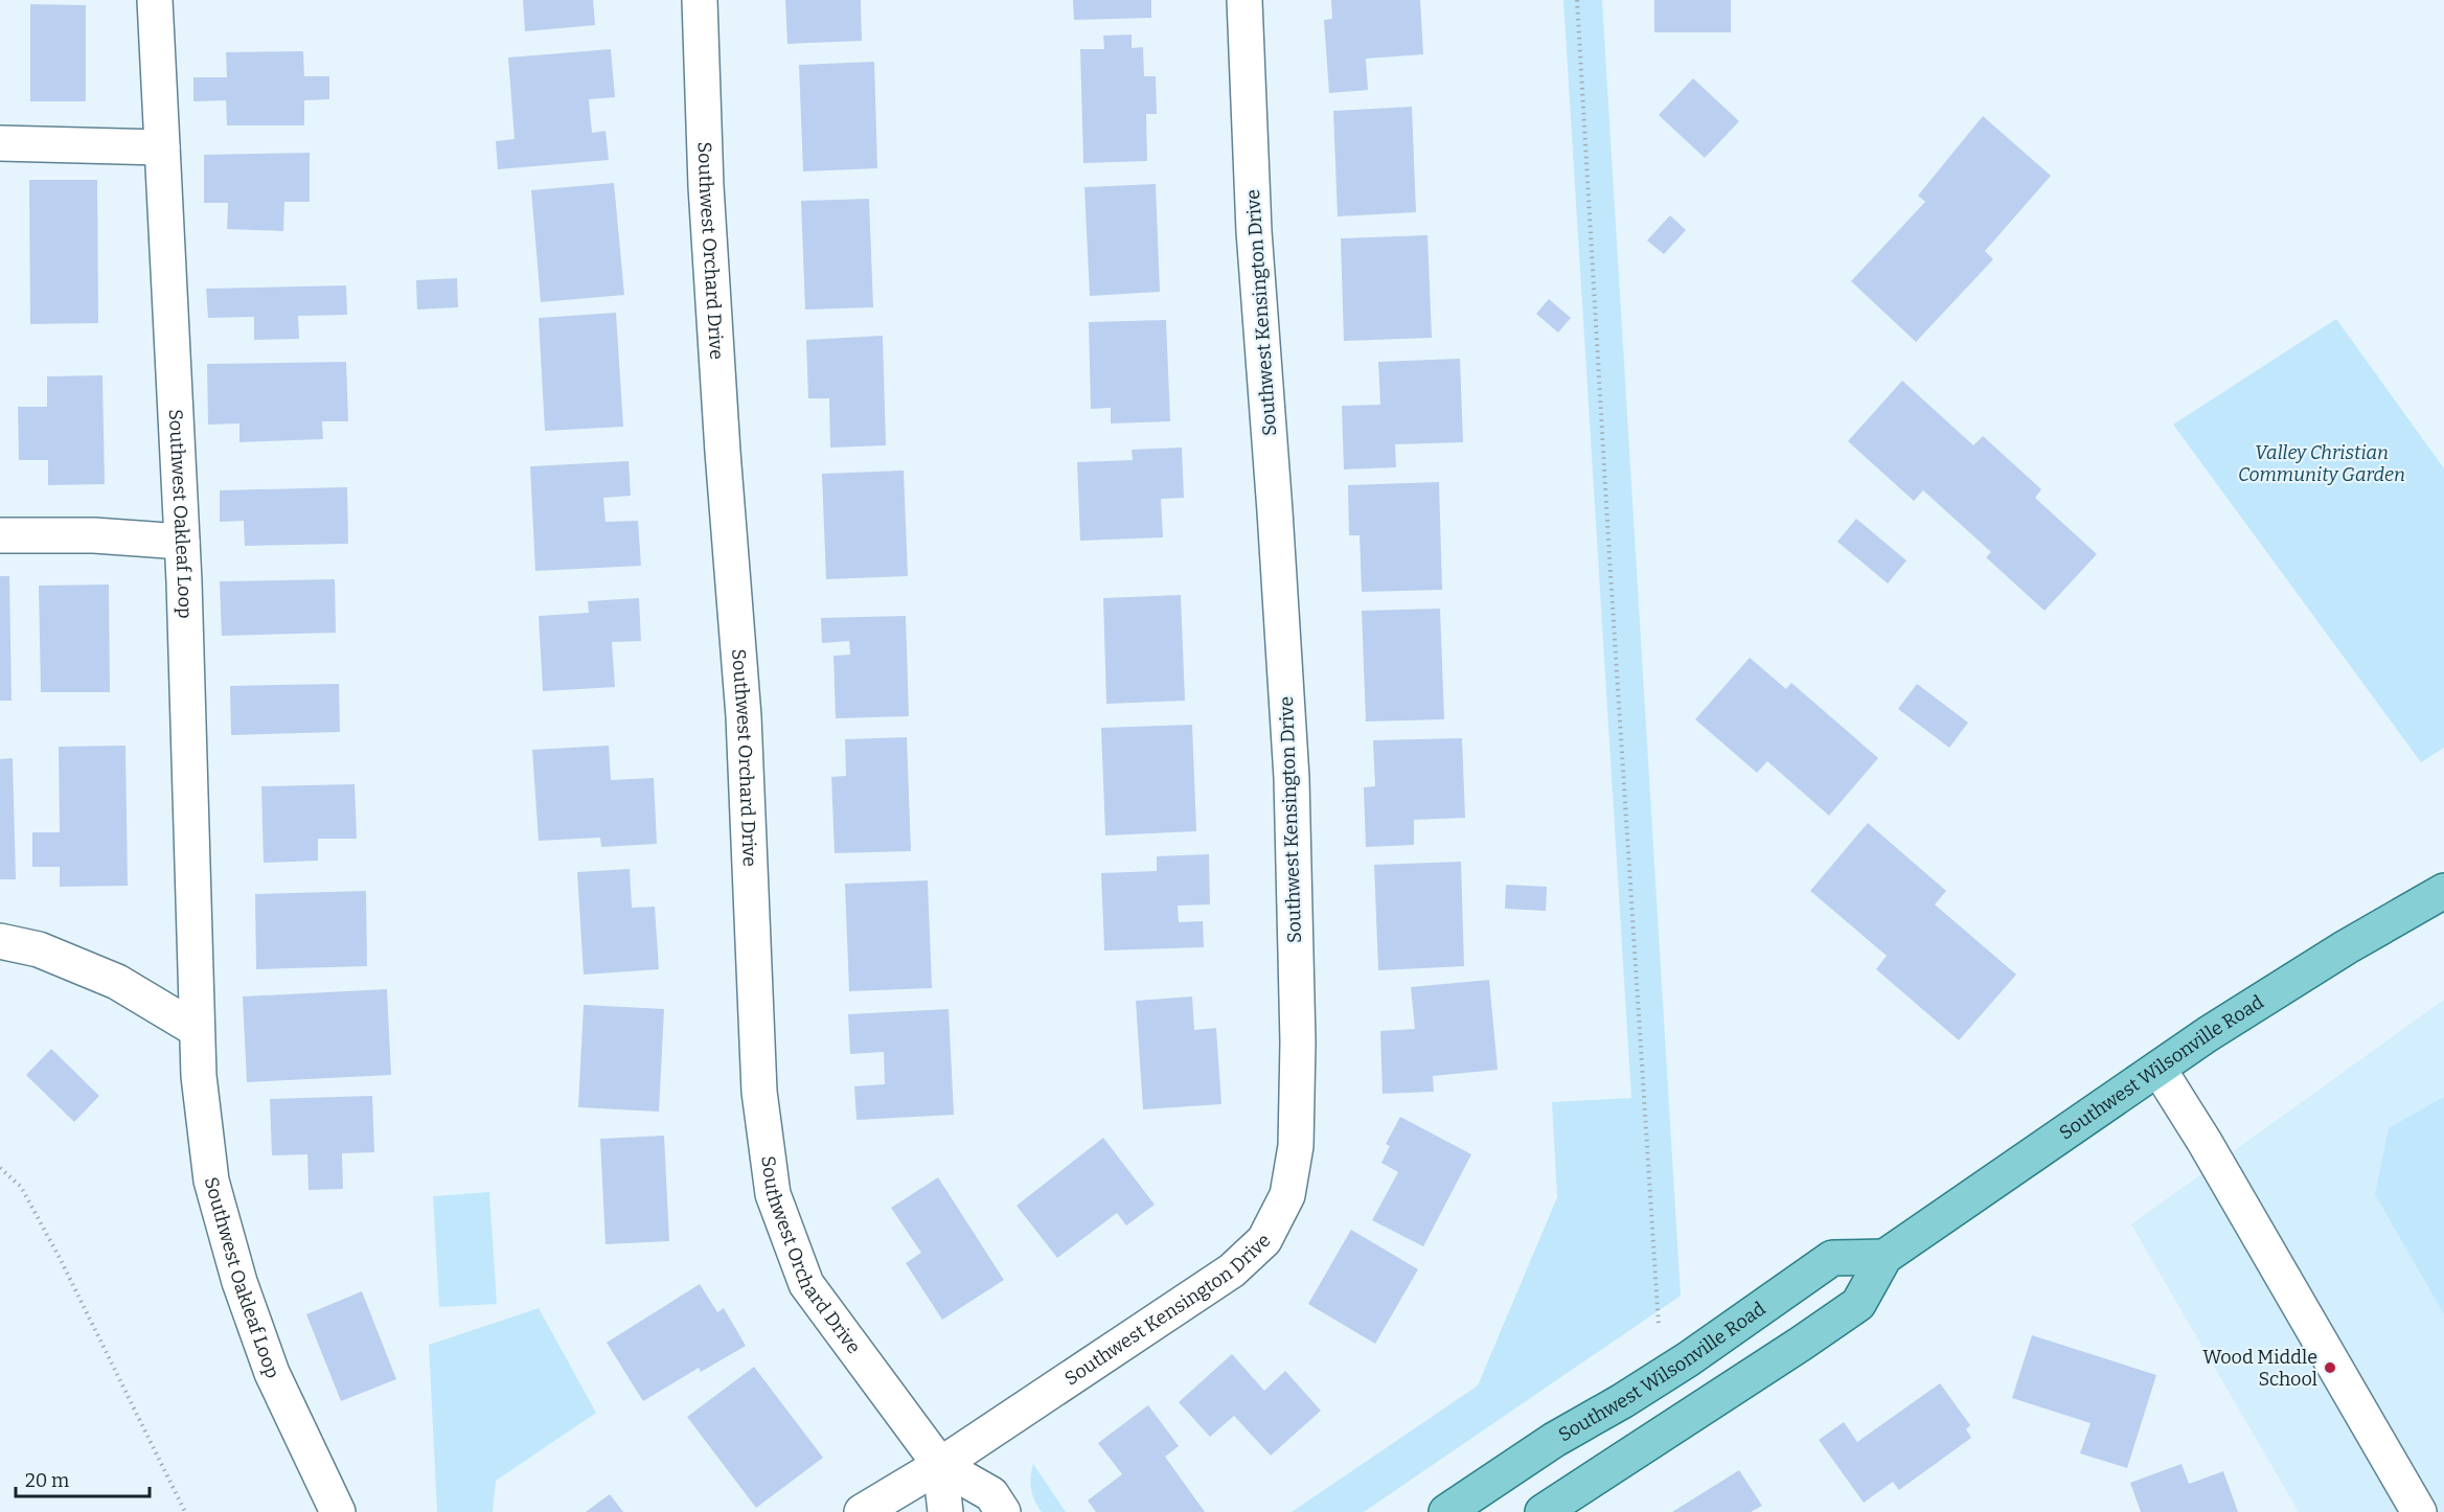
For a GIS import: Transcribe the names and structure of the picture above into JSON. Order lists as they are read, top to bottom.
{
  "streets": {
    "main road": ["Southwest Wilsonville Road"],
    "street": ["Southwest Orchard Drive", "Southwest Kensington Drive", "Southwest Oakleaf Loop"]
  },
  "crossings": [
    ["Southwest Orchard Drive", "Southwest Kensington Drive"]
  ],
  "parks": ["Valley Christian Community Garden"],
  "places": ["Wood Middle School"],
  "scale_bar": "20 m"
}
